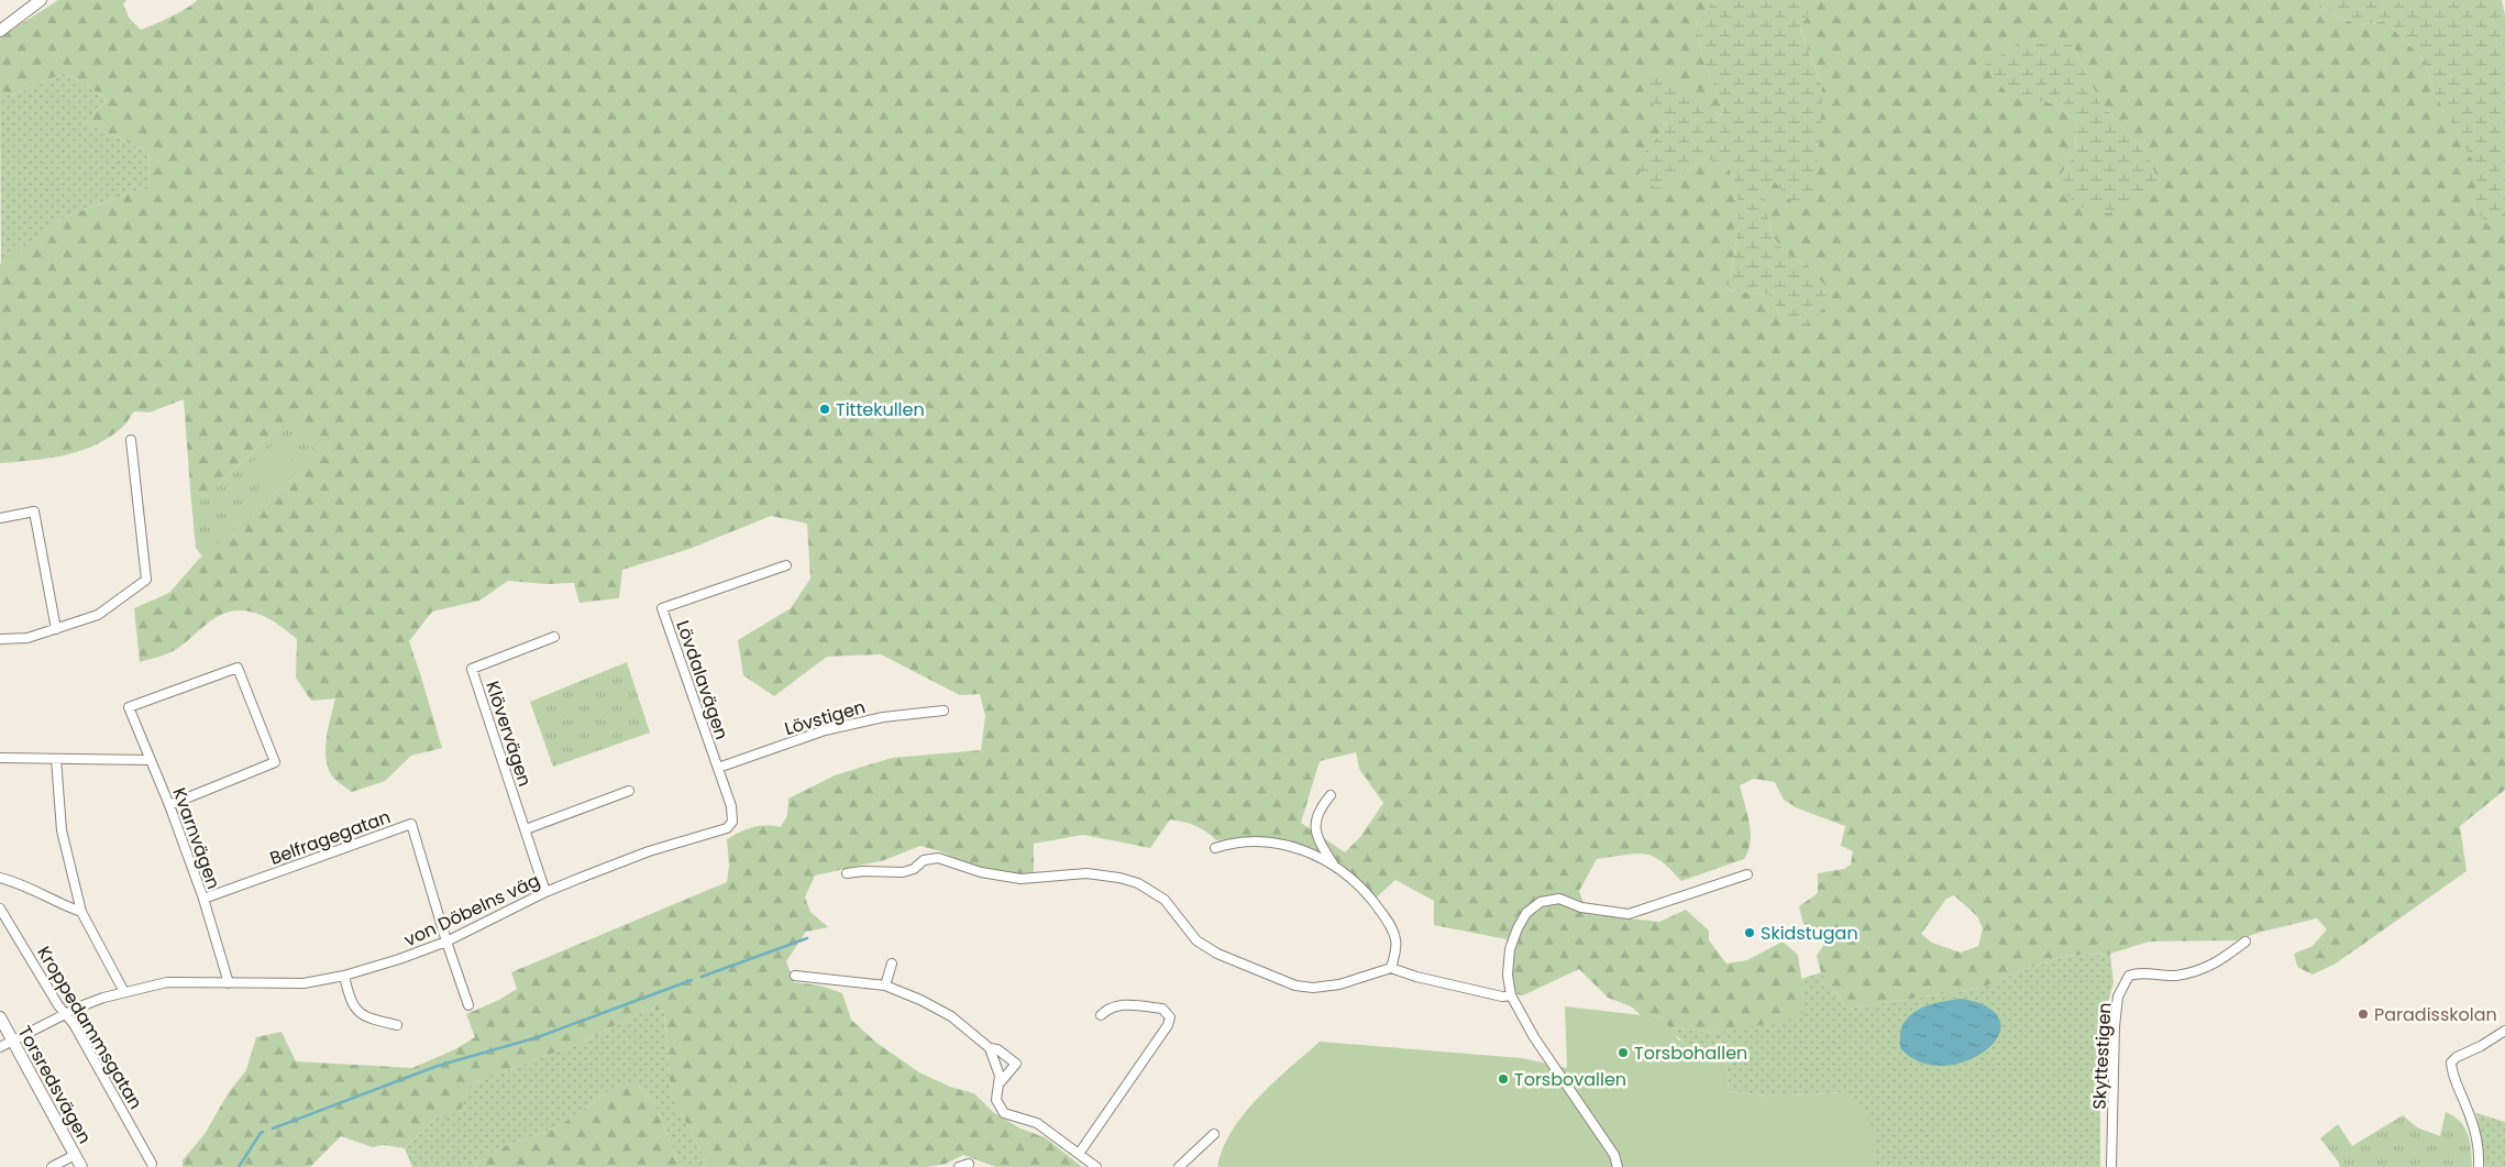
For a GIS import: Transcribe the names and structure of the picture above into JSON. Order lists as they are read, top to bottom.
{
  "streets": {
    "street": [
      "Lövdalavägen",
      "Lövstigen",
      "Klövervägen",
      "Belfragegatan",
      "Kvarnvägen",
      "von Döbelns väg",
      "Kroppedammsgatan",
      "Skyttestigen",
      "Torsredsvägen"
    ]
  },
  "crossings": [
    ["Lövdalavägen", "Lövstigen"],
    ["Lövdalavägen", "von Döbelns väg"],
    ["Klövervägen", "von Döbelns väg"],
    ["Belfragegatan", "Kvarnvägen"],
    ["Belfragegatan", "von Döbelns väg"],
    ["Kvarnvägen", "von Döbelns väg"],
    ["von Döbelns väg", "Kroppedammsgatan"],
    ["von Döbelns väg", "Torsredsvägen"]
  ],
  "places": [
    "Tittekullen",
    "Skidstugan",
    "Paradisskolan",
    "Torsbohallen",
    "Torsbovallen"
  ]
}
